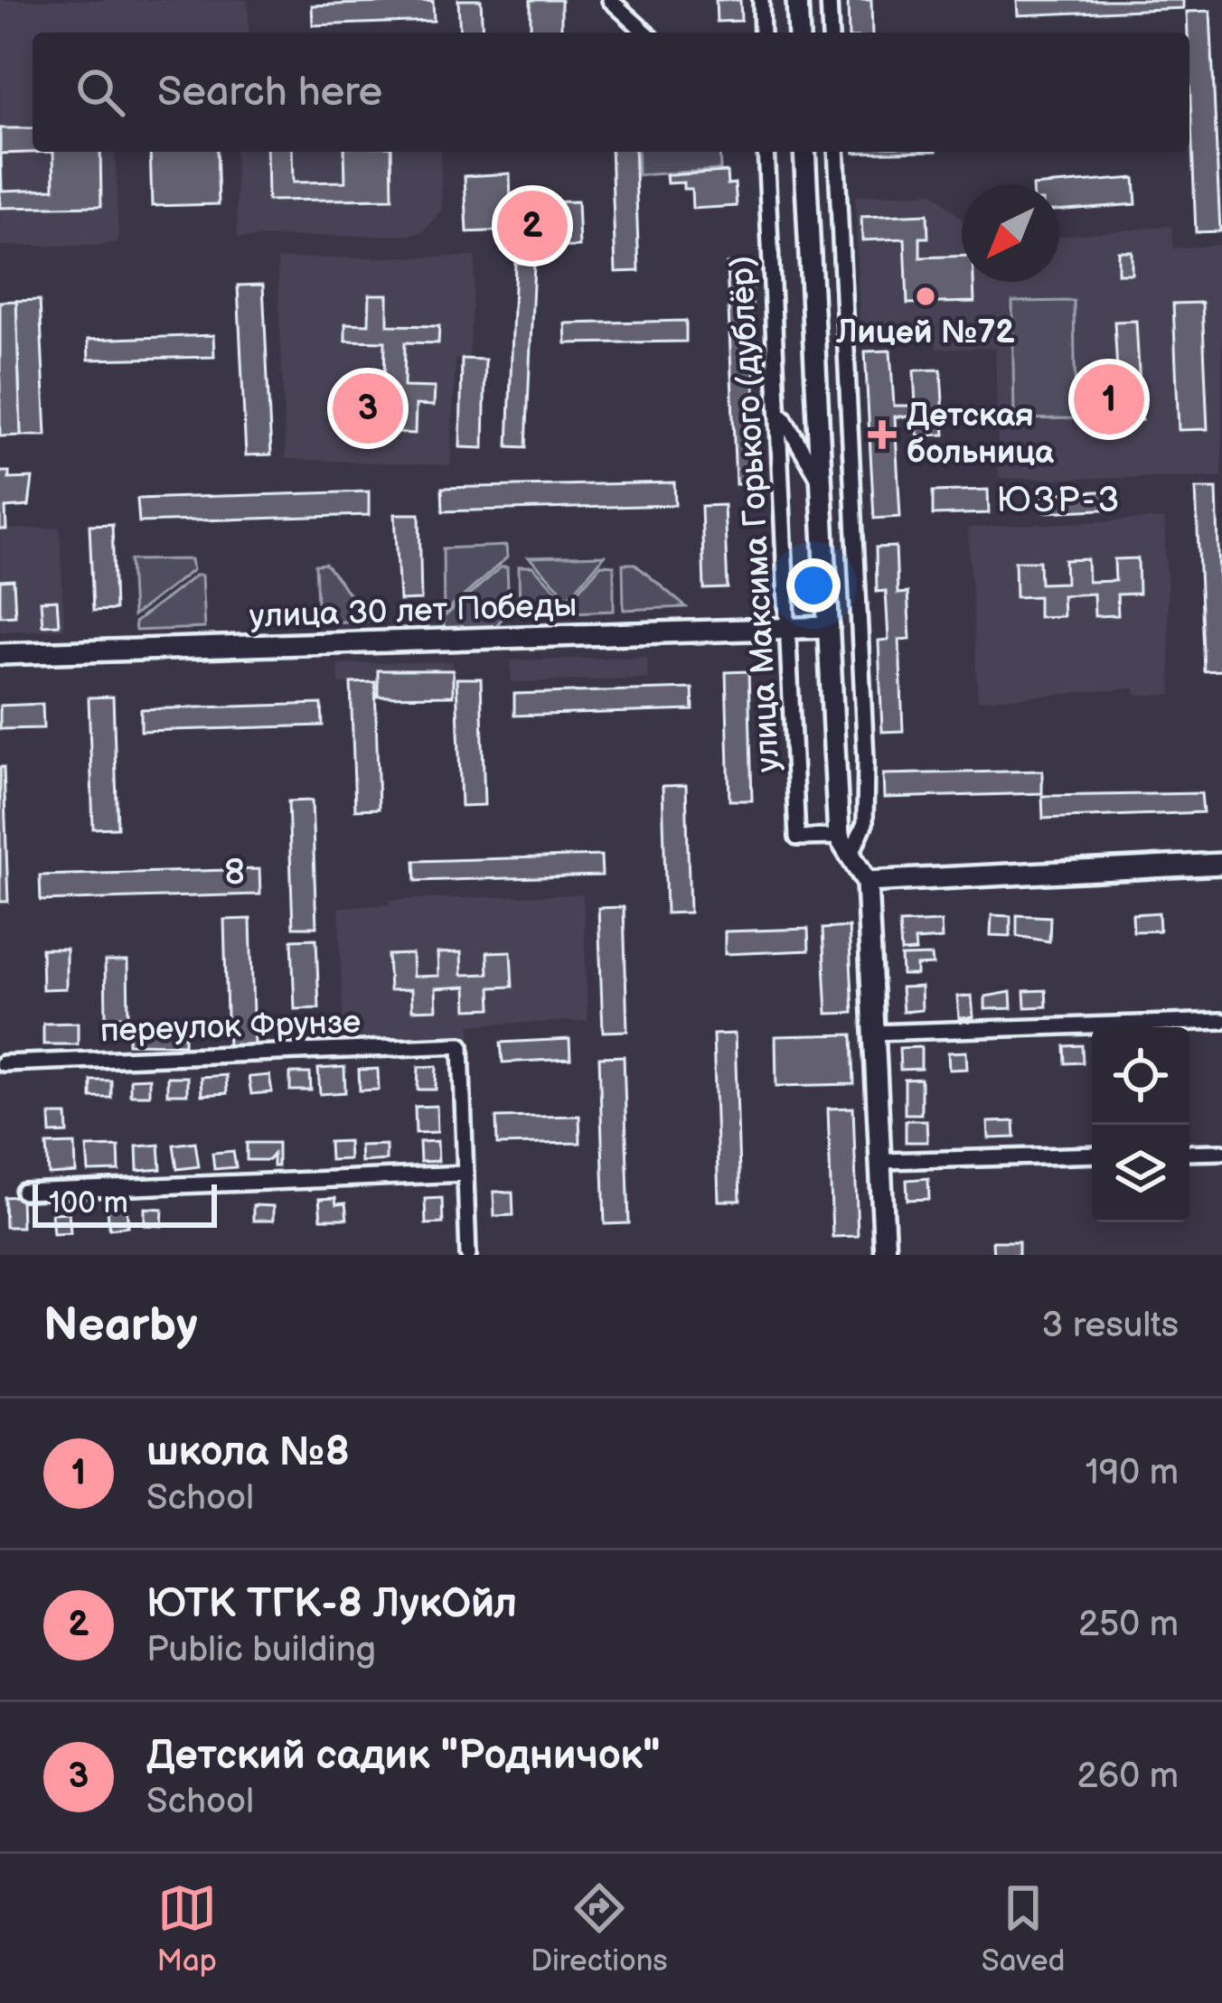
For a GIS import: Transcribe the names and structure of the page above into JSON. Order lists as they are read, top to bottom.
{
  "streets": {
    "street": ["улица Максима Горького (дублёр)", "улица 30 лет Победы", "переулок Фрунзе"]
  },
  "crossings": [
    ["улица Максима Горького (дублёр)", "улица 30 лет Победы"]
  ],
  "districts": ["ЮЗР-3", "8"],
  "places": {
    "other": ["Лицей №72"],
    "health": ["Детская больница"]
  },
  "scale_bar": "100 m",
  "north": "bottom left",
  "page": {
    "search": "Search here",
    "pins": ["2", "1", "3"],
    "scale": "100 m",
    "heading": ["Nearby", "3 results"],
    "list": [
      {
        "mark": "1",
        "name": "школа №8",
        "note": "School",
        "value": "190 m"
      },
      {
        "mark": "2",
        "name": "ЮТК ТГК-8 ЛукОйл",
        "note": "Public building",
        "value": "250 m"
      },
      {
        "mark": "3",
        "name": "Детский садик \"Родничок\"",
        "note": "School",
        "value": "260 m"
      }
    ],
    "nav": ["Map", "Directions", "Saved"]
  }
}
